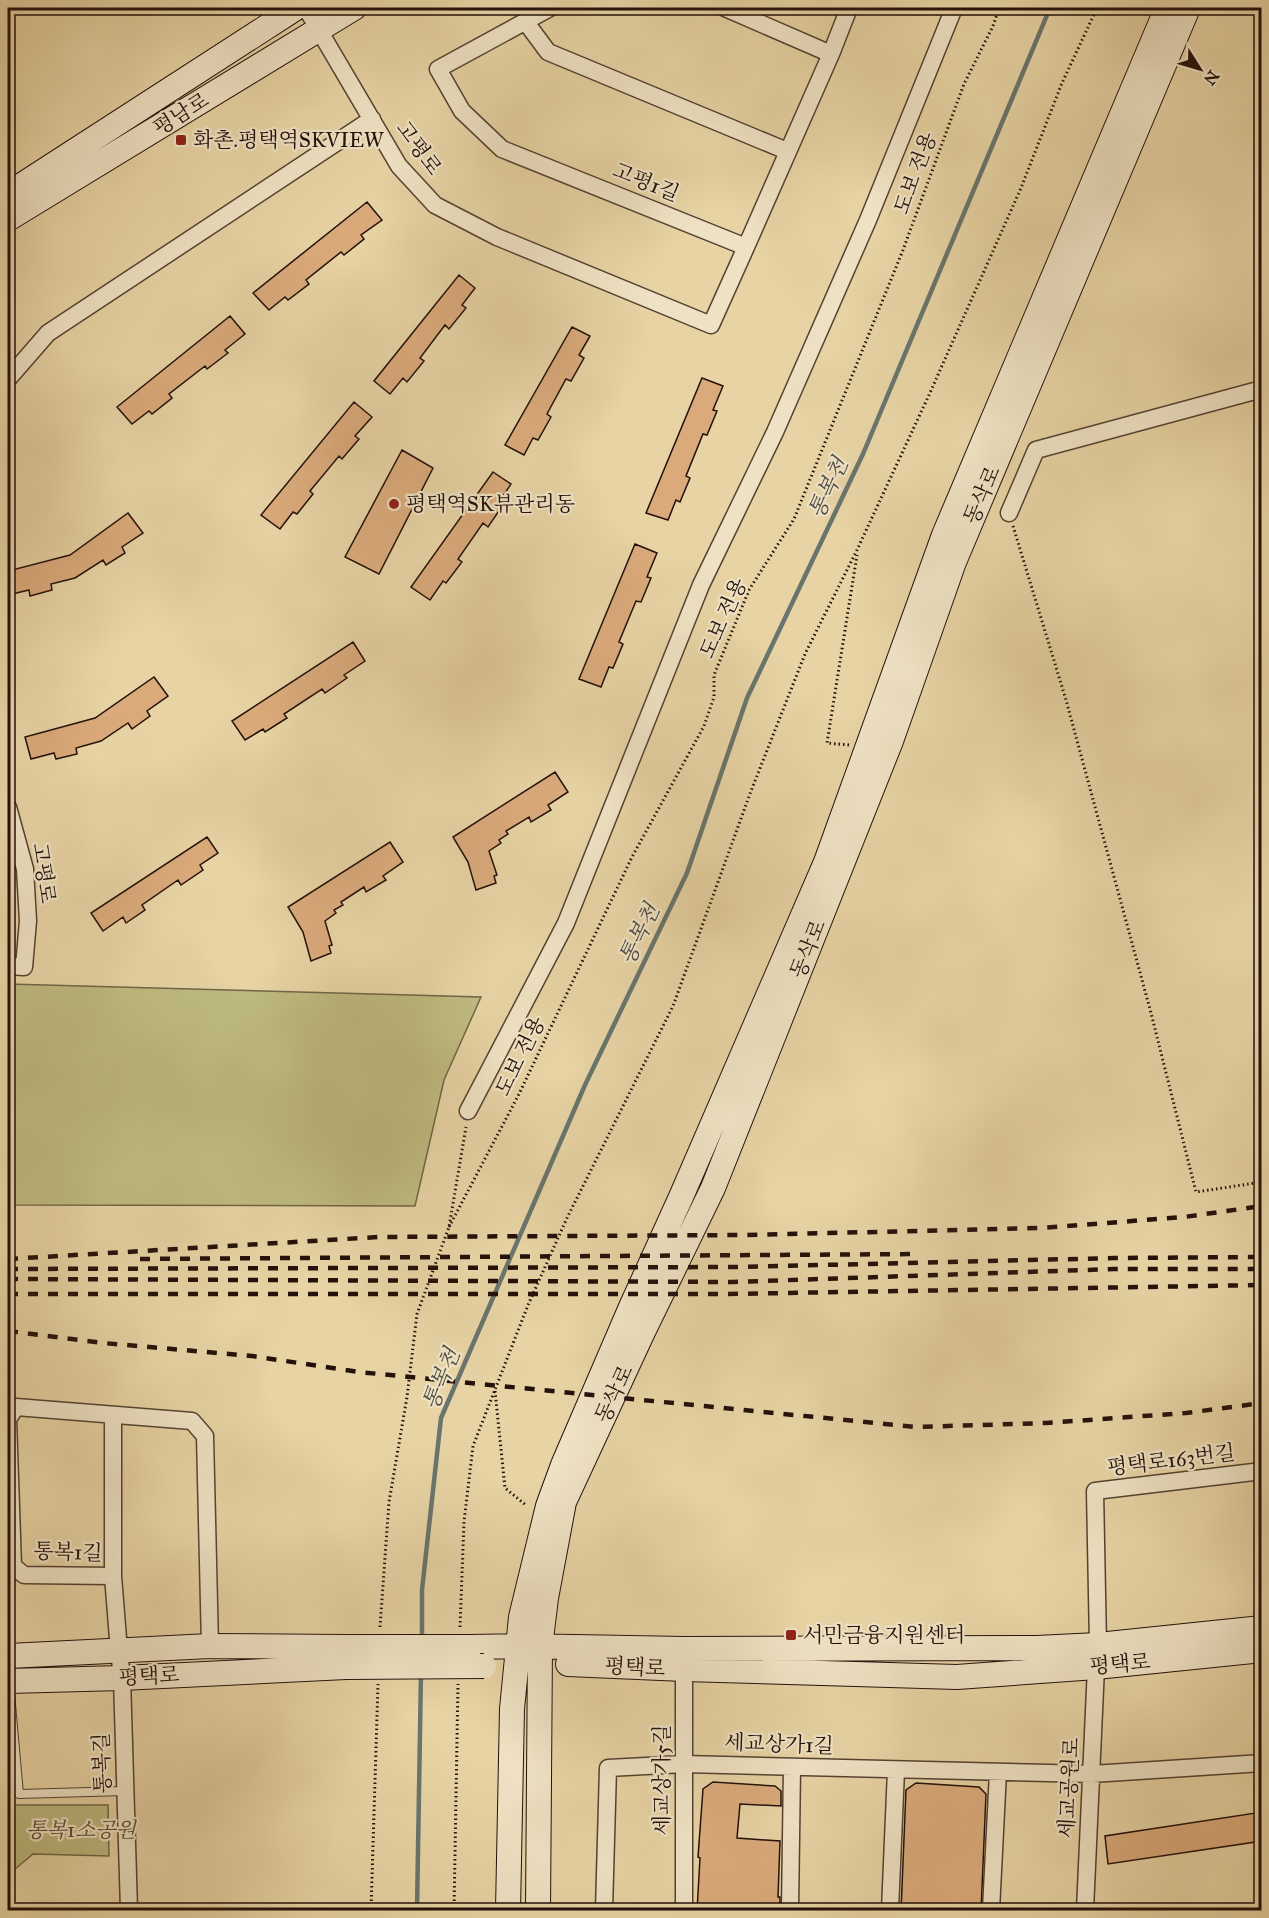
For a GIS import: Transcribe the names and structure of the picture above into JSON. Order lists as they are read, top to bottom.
{
  "streets": {
    "street": [
      "평남로",
      "고평로",
      "고평1길",
      "동삭로",
      "평택로163번길",
      "통복1길",
      "평택로",
      "세교상가1길",
      "통복길",
      "세교상가5길",
      "세교공원로"
    ],
    "path": ["도보 전용"]
  },
  "crossings": [
    ["고평로", "고평1길"],
    ["동삭로", "평택로"],
    ["평택로163번길", "평택로"],
    ["평택로163번길", "세교공원로"],
    ["통복1길", "평택로"],
    ["통복1길", "통복길"],
    ["평택로", "통복길"],
    ["평택로", "세교상가5길"],
    ["평택로", "세교공원로"],
    ["세교상가1길", "세교상가5길"],
    ["세교상가1길", "세교공원로"]
  ],
  "water": ["통복천"],
  "parks": ["통복1소공원"],
  "places": {
    "transit": ["화촌.평택역SKVIEW", "서민금융지원센터"],
    "other": ["평택역SK뷰관리동"]
  },
  "north": "bottom right"
}
